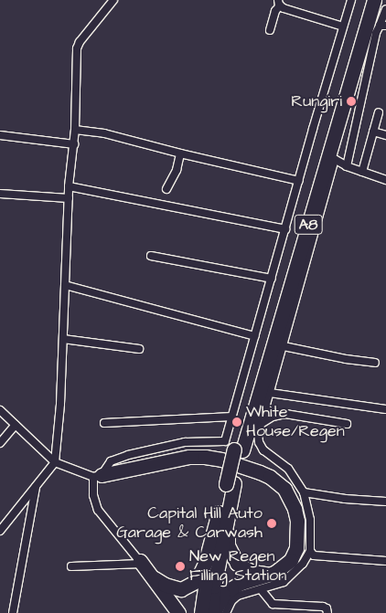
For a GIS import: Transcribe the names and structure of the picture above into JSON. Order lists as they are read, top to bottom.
{
  "streets": {
    "highway": ["A8"]
  },
  "places": [
    "Rungiri",
    "White House/Regen",
    "Capital Hill Auto Garage & Carwash",
    "New Regen Filling Station"
  ]
}
